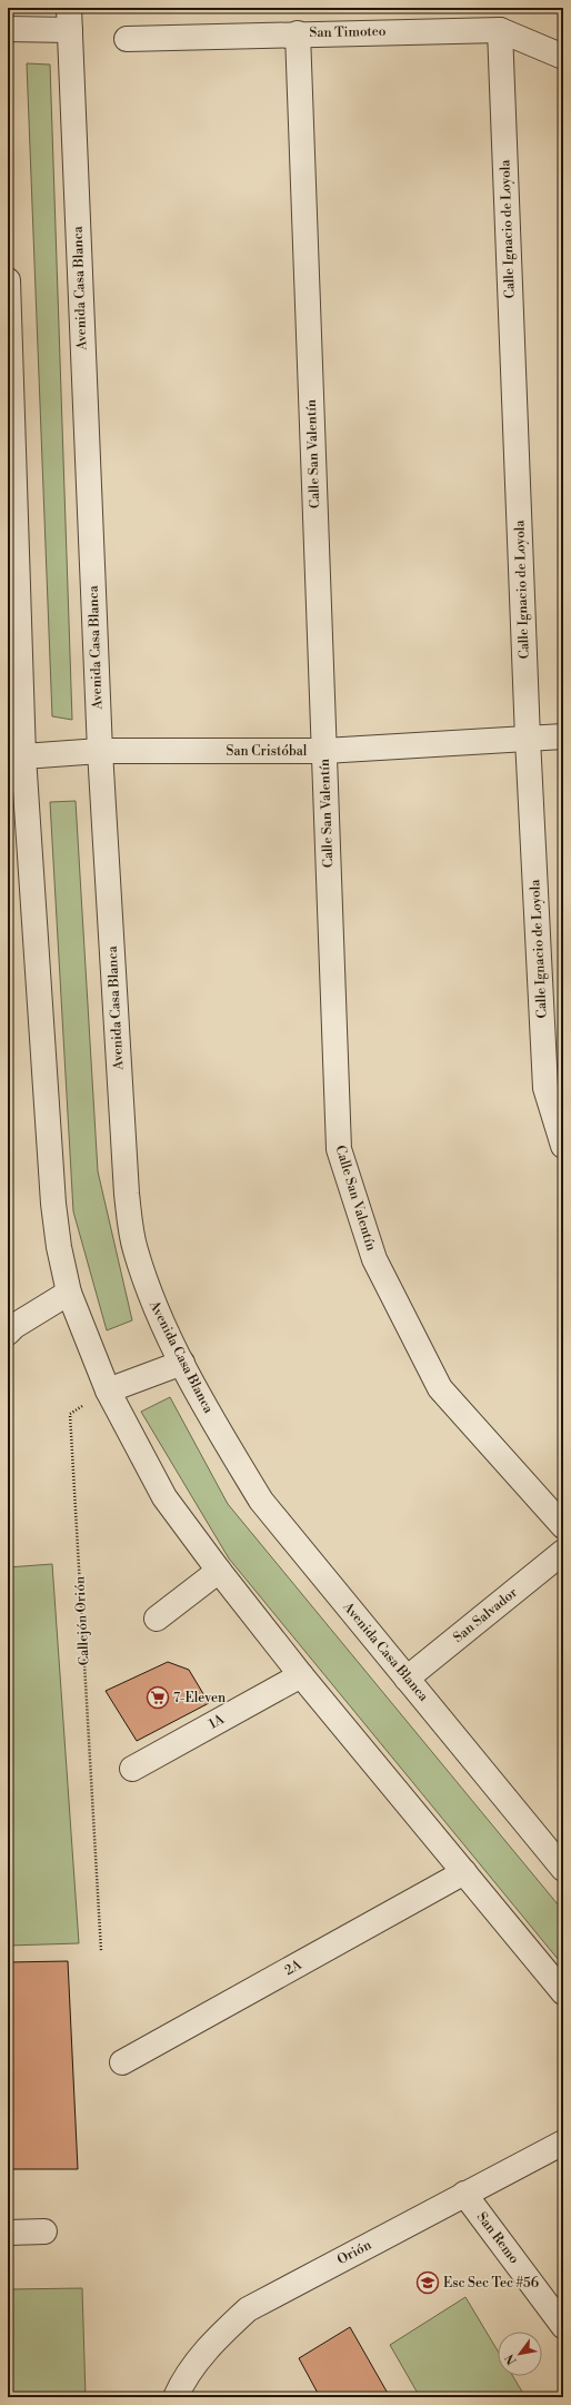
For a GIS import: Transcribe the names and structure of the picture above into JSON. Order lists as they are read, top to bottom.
{
  "streets": {
    "street": [
      "San Timoteo",
      "Calle Ignacio de Loyola",
      "Avenida Casa Blanca",
      "Calle San Valentín",
      "San Cristóbal",
      "San Salvador",
      "1A",
      "2A",
      "San Remo",
      "Orión"
    ],
    "path": ["Callejón Orión"]
  },
  "crossings": [
    ["San Timoteo", "Calle Ignacio de Loyola"],
    ["San Timoteo", "Calle San Valentín"],
    ["Calle Ignacio de Loyola", "San Cristóbal"],
    ["Avenida Casa Blanca", "San Cristóbal"],
    ["Avenida Casa Blanca", "San Salvador"],
    ["Calle San Valentín", "San Cristóbal"],
    ["San Remo", "Orión"]
  ],
  "places": {
    "supermarket": ["7-Eleven"],
    "school or university": ["Esc Sec Tec #56"]
  },
  "north": "bottom left"
}
